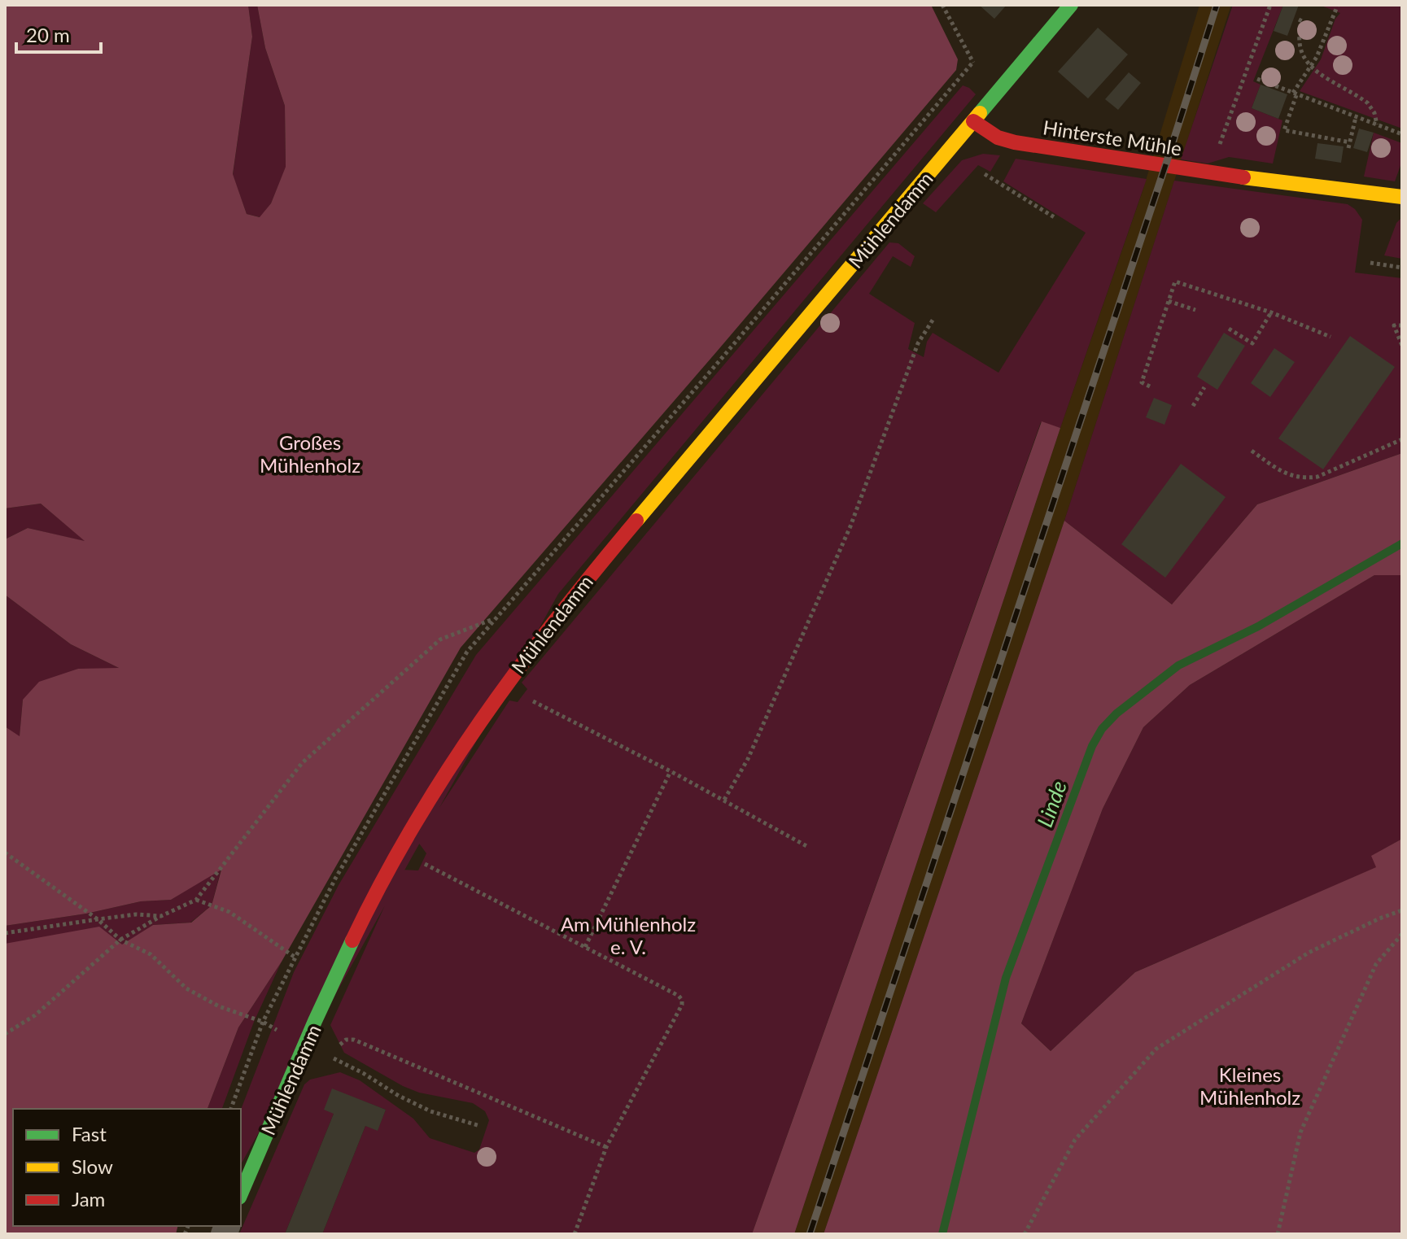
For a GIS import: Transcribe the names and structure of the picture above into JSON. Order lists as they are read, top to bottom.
{
  "streets": {
    "street": ["Hinterste Mühle", "Mühlendamm"]
  },
  "crossings": [
    ["Hinterste Mühle", "Mühlendamm"]
  ],
  "water": ["Linde"],
  "parks": ["Großes Mühlenholz", "Am Mühlenholz e. V.", "Kleines Mühlenholz"],
  "legend": ["Fast", "Slow", "Jam"],
  "scale_bar": "20 m"
}
